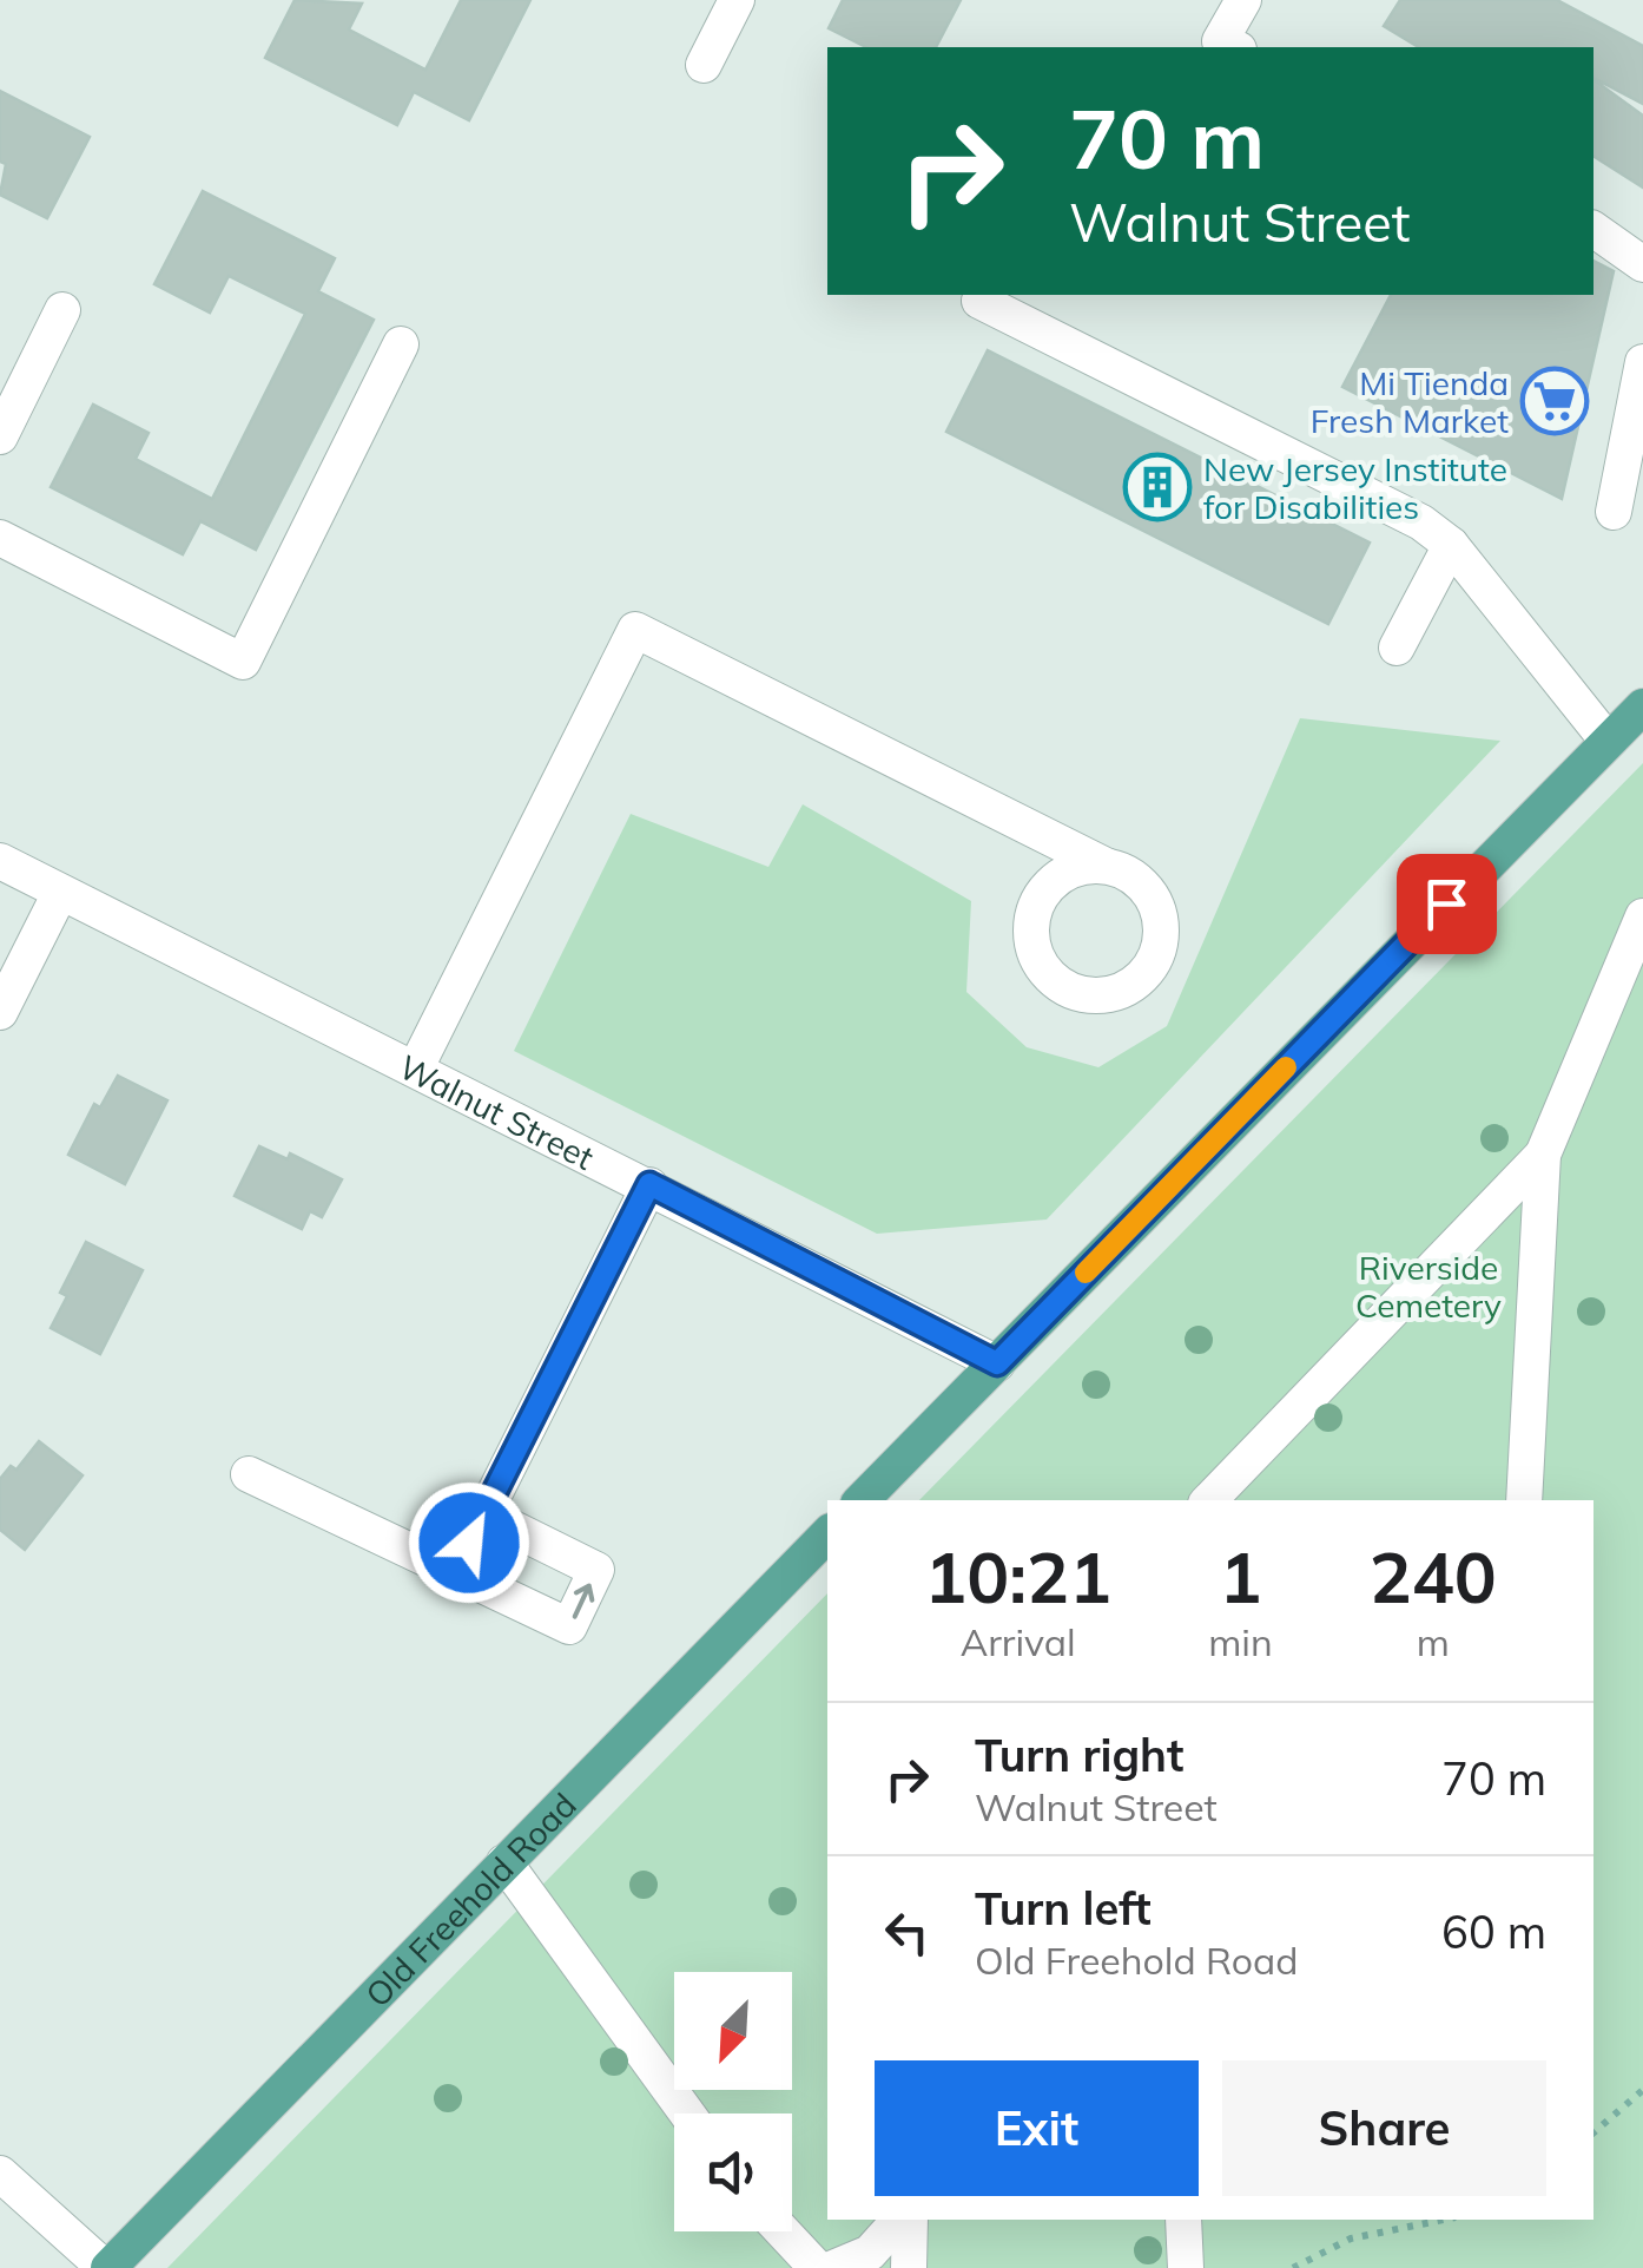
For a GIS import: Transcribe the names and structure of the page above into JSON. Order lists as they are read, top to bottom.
{
  "streets": {
    "main road": ["Old Freehold Road"],
    "street": ["Walnut Street"]
  },
  "parks": ["Riverside Cemetery"],
  "places": {
    "supermarket": ["Mi Tienda Fresh Market"],
    "building": ["New Jersey Institute for Disabilities"]
  },
  "north": "bottom left",
  "page": {
    "turn": ["70 m", "Walnut Street"],
    "eta": [
      "10:21",
      "Arrival",
      "1",
      "min",
      "240",
      "m"
    ],
    "list": [
      {
        "name": "Turn right",
        "note": "Walnut Street",
        "value": "70 m"
      },
      {
        "name": "Turn left",
        "note": "Old Freehold Road",
        "value": "60 m"
      }
    ],
    "buttons": ["Exit", "Share"]
  }
}
